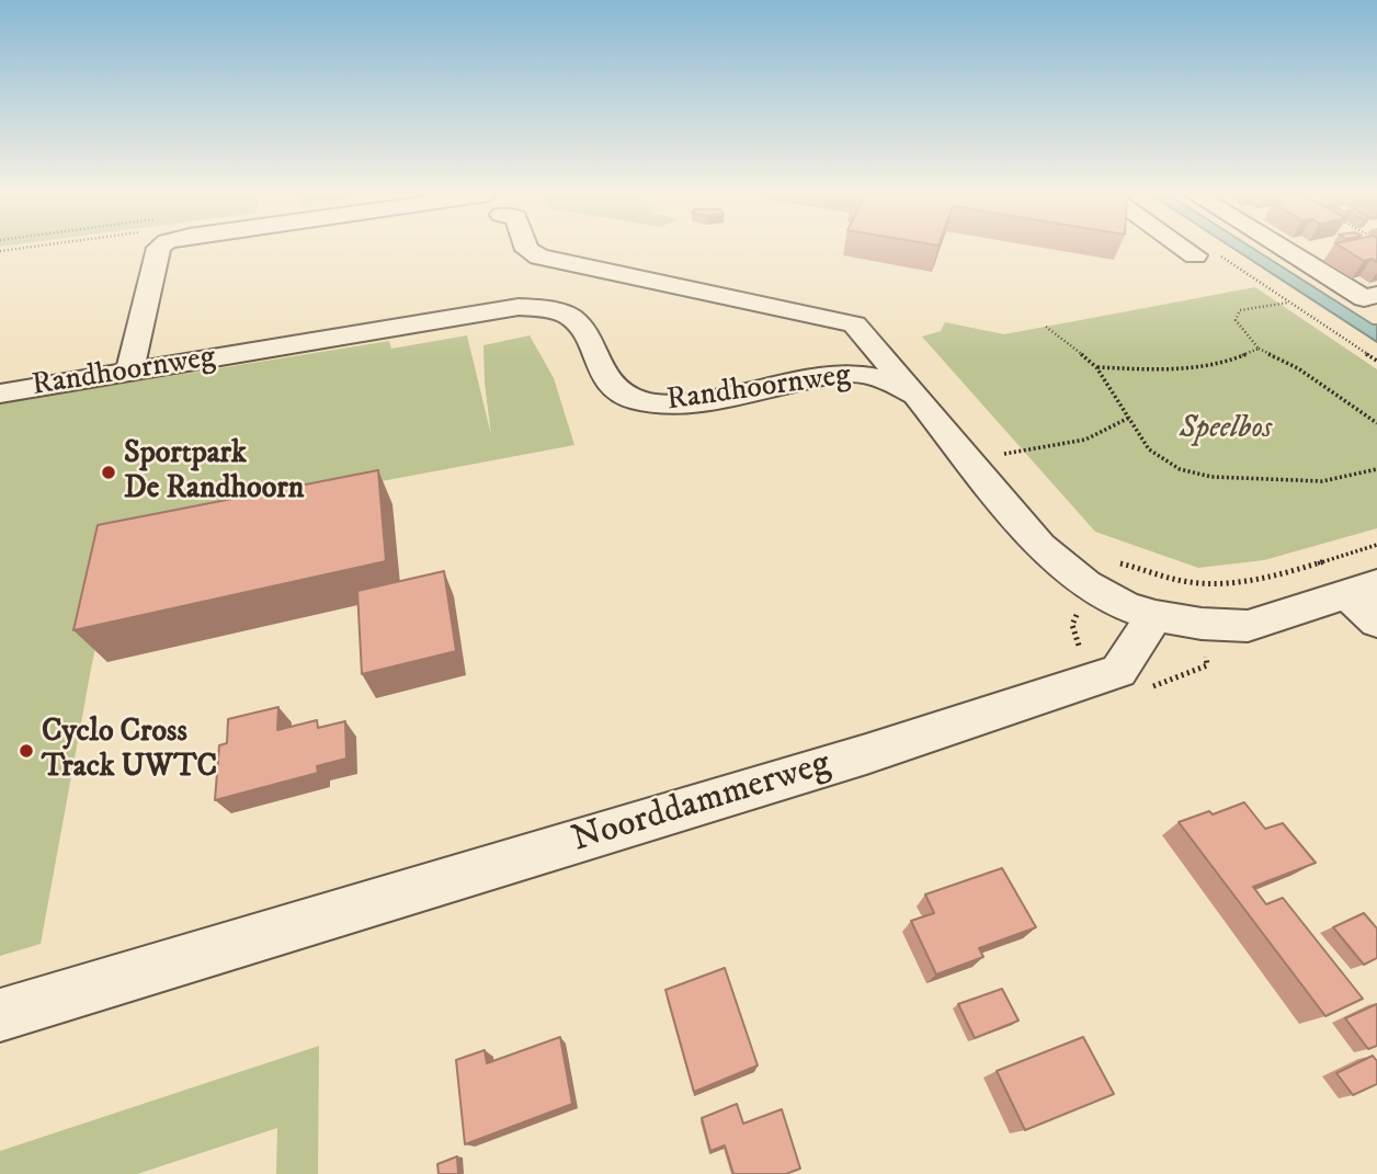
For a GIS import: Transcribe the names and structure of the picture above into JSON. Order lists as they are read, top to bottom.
{
  "streets": {
    "street": ["Randhoornweg", "Noorddammerweg"]
  },
  "crossings": [
    ["Randhoornweg", "Noorddammerweg"]
  ],
  "parks": ["Speelbos"],
  "places": ["Sportpark De Randhoorn", "Cyclo Cross Track UWTC"]
}
